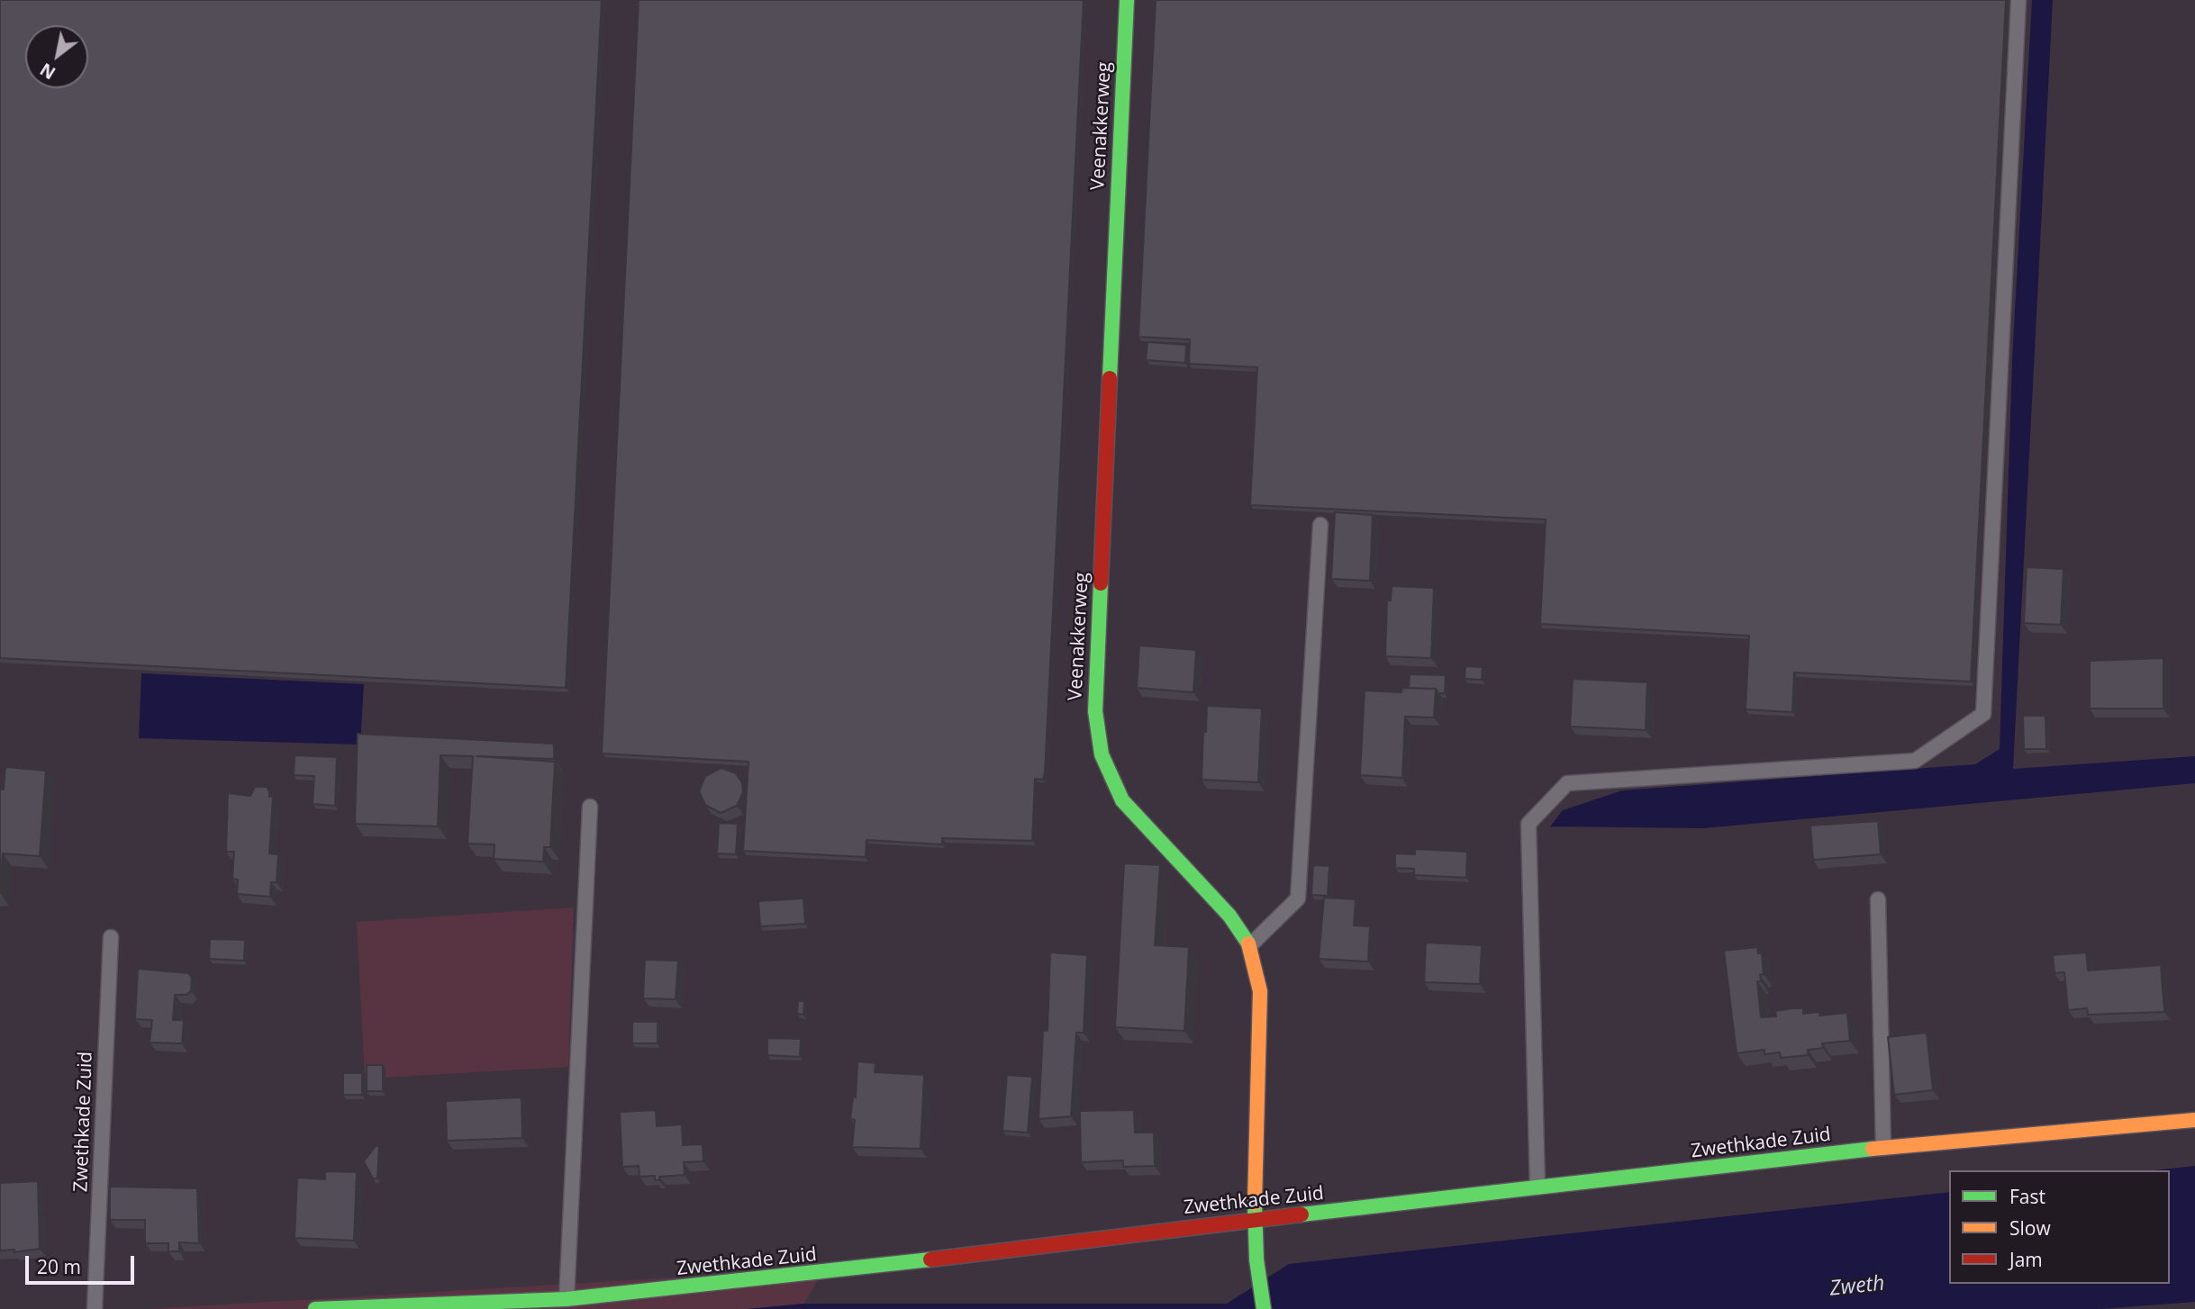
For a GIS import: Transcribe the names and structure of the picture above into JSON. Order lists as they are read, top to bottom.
{
  "streets": {
    "street": ["Veenakkerweg", "Zwethkade Zuid"]
  },
  "crossings": [
    ["Veenakkerweg", "Zwethkade Zuid"]
  ],
  "water": ["Zweth"],
  "legend": ["Fast", "Slow", "Jam"],
  "scale_bar": "20 m",
  "north": "bottom left"
}
